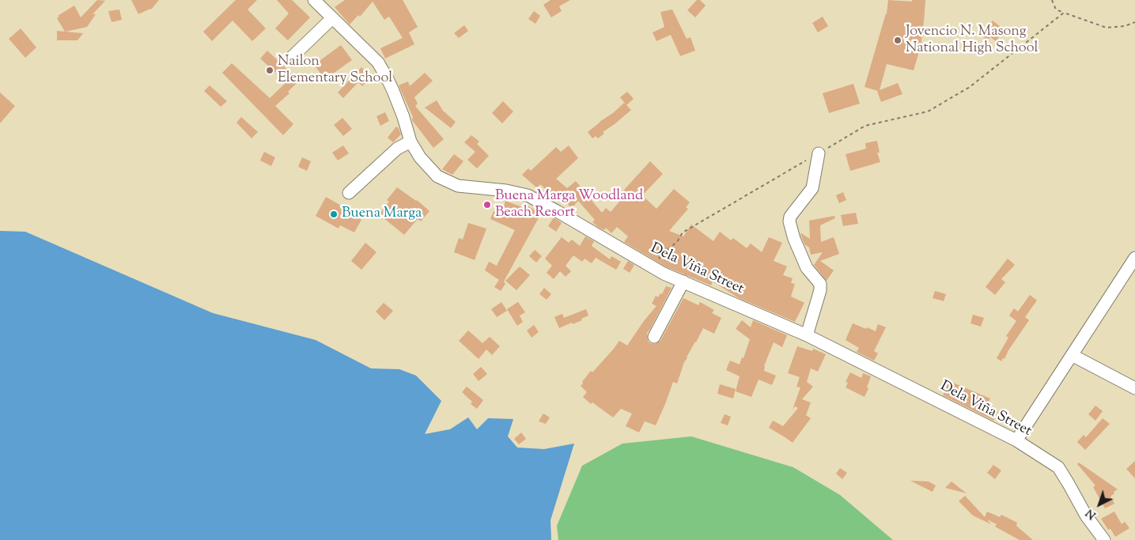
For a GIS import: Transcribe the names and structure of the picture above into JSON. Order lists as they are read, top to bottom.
{
  "streets": {
    "street": ["Dela Viña Street"]
  },
  "places": [
    "Jovencio N. Masong National High School",
    "Nailon Elementary School",
    "Buena Marga Woodland Beach Resort",
    "Buena Marga"
  ],
  "north": "bottom left"
}
